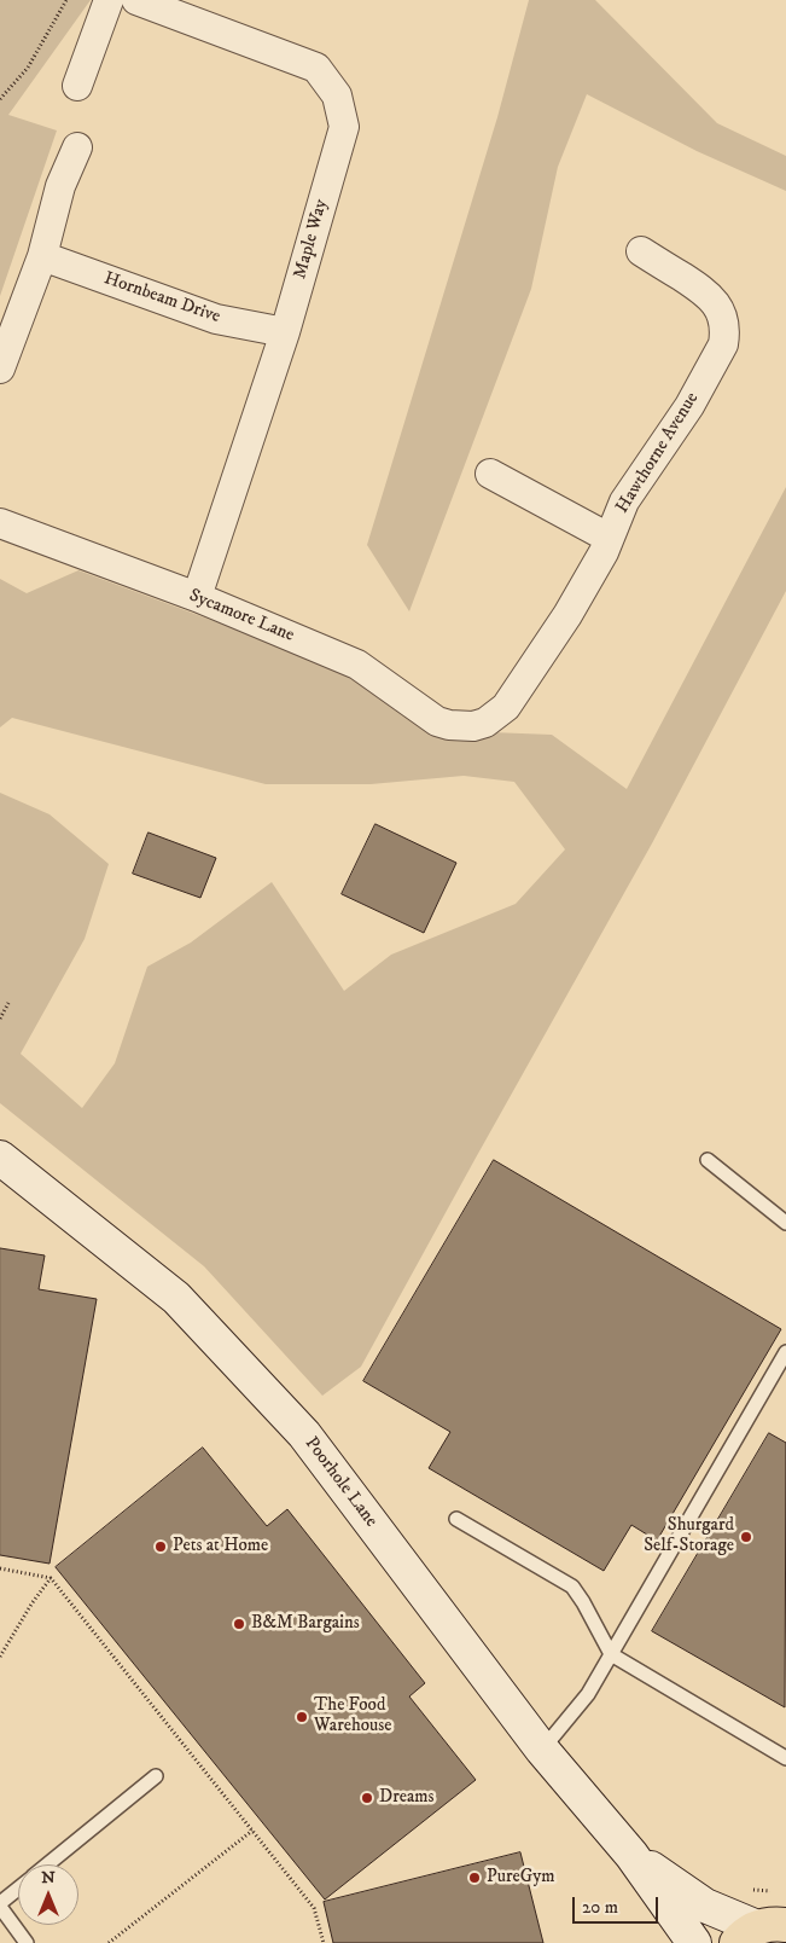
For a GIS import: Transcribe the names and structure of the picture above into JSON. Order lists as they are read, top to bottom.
{
  "streets": {
    "street": [
      "Maple Way",
      "Hornbeam Drive",
      "Hawthorne Avenue",
      "Sycamore Lane",
      "Poorhole Lane"
    ]
  },
  "crossings": [
    ["Maple Way", "Hornbeam Drive"],
    ["Maple Way", "Sycamore Lane"],
    ["Hawthorne Avenue", "Sycamore Lane"]
  ],
  "places": [
    "Shurgard Self-Storage",
    "Pets at Home",
    "B&M Bargains",
    "The Food Warehouse",
    "Dreams",
    "PureGym"
  ],
  "scale_bar": "20 m",
  "north": "top"
}
